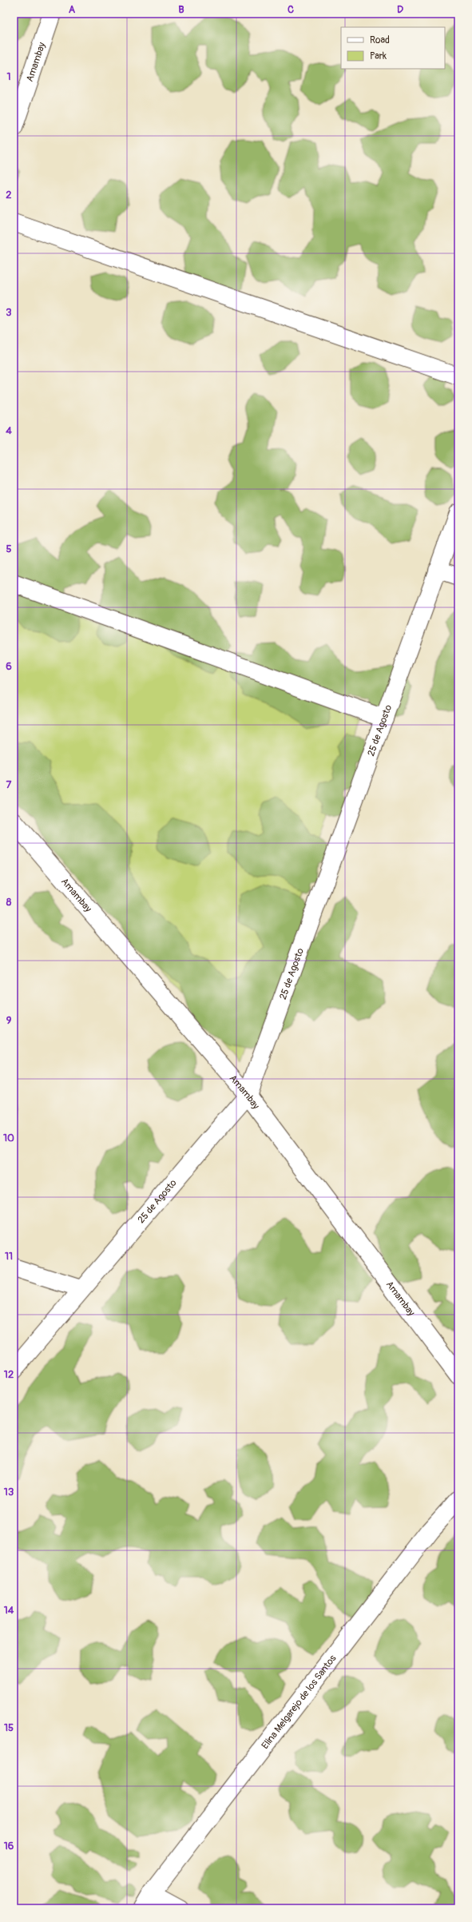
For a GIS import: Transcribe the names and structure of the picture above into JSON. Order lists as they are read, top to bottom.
{
  "streets": {
    "street": ["Amambay", "25 de Agosto", "Elina Melgarejo de los Santos"]
  },
  "crossings": [
    ["Amambay", "25 de Agosto"]
  ],
  "legend": ["Road", "Park"],
  "grid": {
    "columns": [
      "A",
      "B",
      "C",
      "D"
    ],
    "rows": [
      "1",
      "2",
      "3",
      "4",
      "5",
      "6",
      "7",
      "8",
      "9",
      "10",
      "11",
      "12",
      "13",
      "14",
      "15",
      "16"
    ]
  }
}
